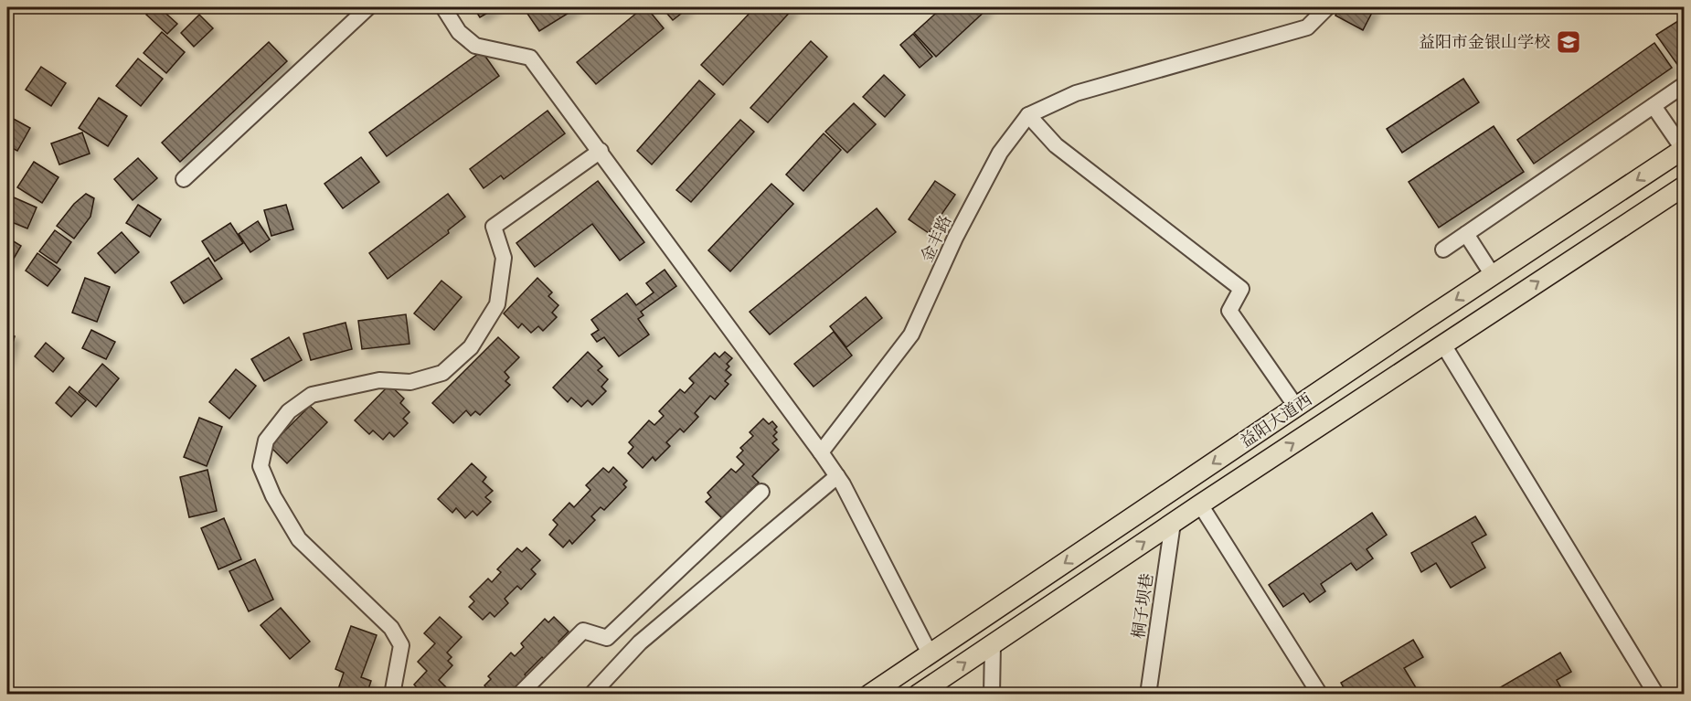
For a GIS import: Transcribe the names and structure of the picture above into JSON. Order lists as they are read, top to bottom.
{
  "streets": {
    "main road": ["益阳大道西"],
    "street": ["金丰路", "桐子坝巷"]
  },
  "crossings": [
    ["益阳大道西", "桐子坝巷"]
  ],
  "places": {
    "school or university": ["益阳市金银山学校"]
  }
}
